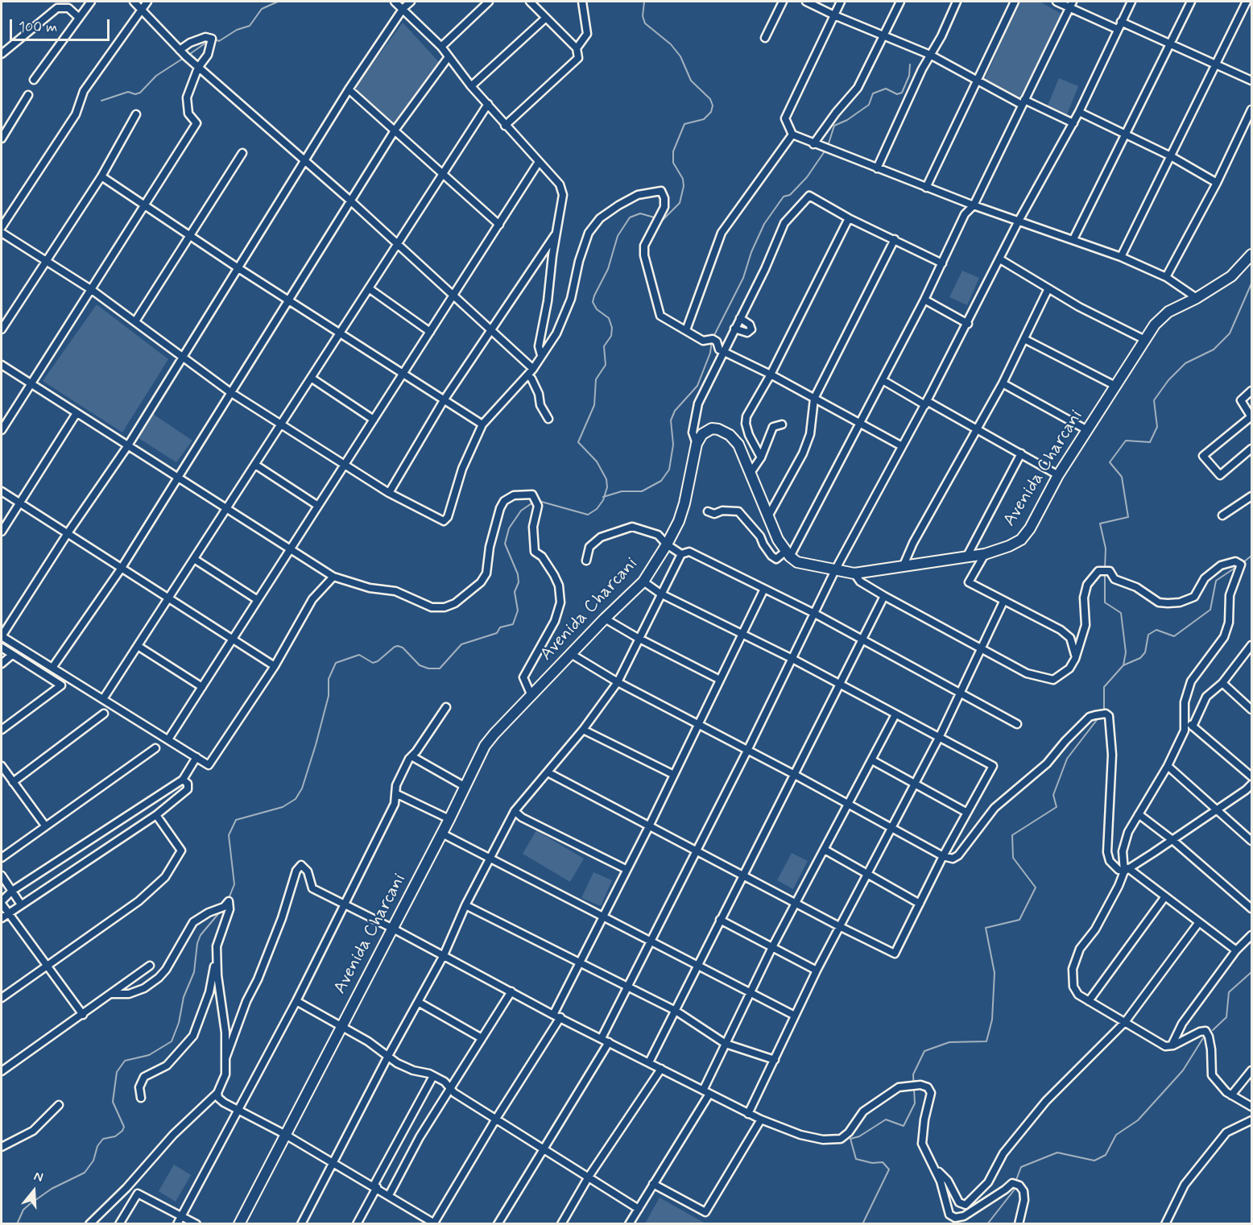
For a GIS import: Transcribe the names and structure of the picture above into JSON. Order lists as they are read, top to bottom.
{
  "streets": {
    "main road": ["Avenida Charcani"]
  },
  "scale_bar": "100 m",
  "north": "top"
}
